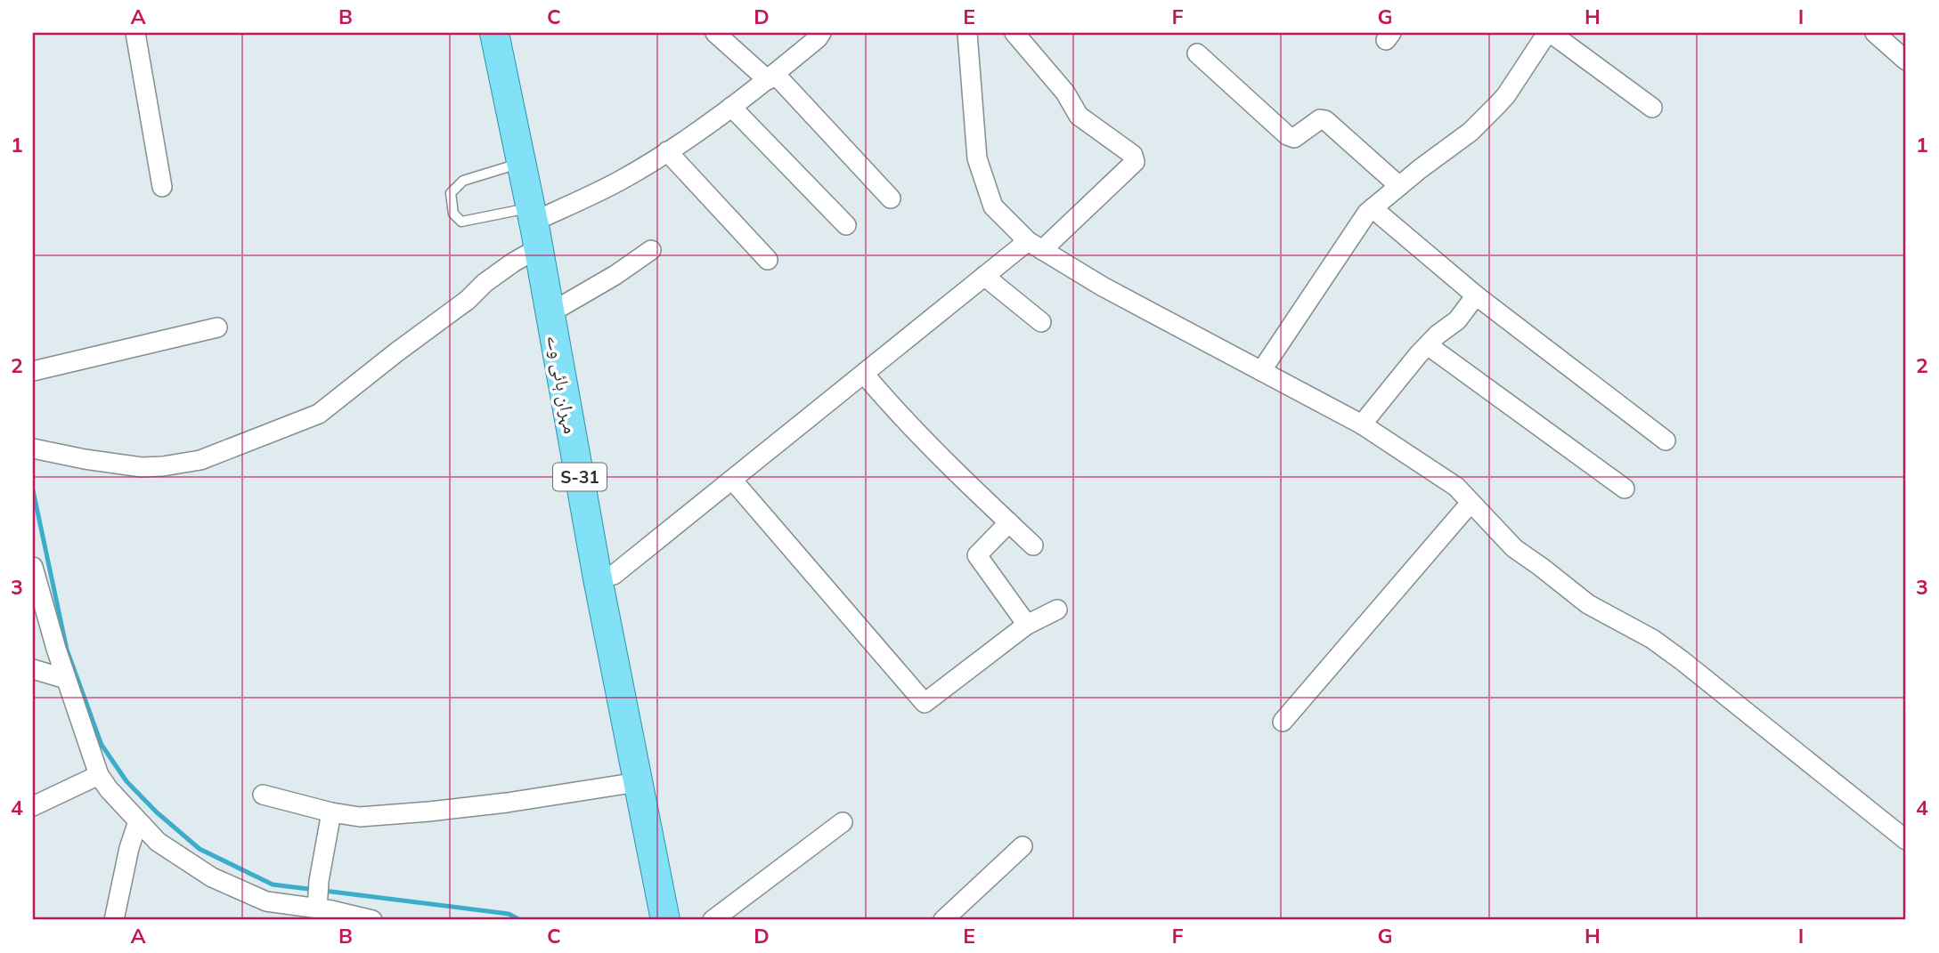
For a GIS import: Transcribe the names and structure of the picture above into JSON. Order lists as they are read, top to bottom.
{
  "streets": {
    "main road": ["مہران ہائی وے", "S-31"]
  },
  "grid": {
    "columns": [
      "A",
      "B",
      "C",
      "D",
      "E",
      "F",
      "G",
      "H",
      "I"
    ],
    "rows": [
      "1",
      "2",
      "3",
      "4"
    ]
  }
}
